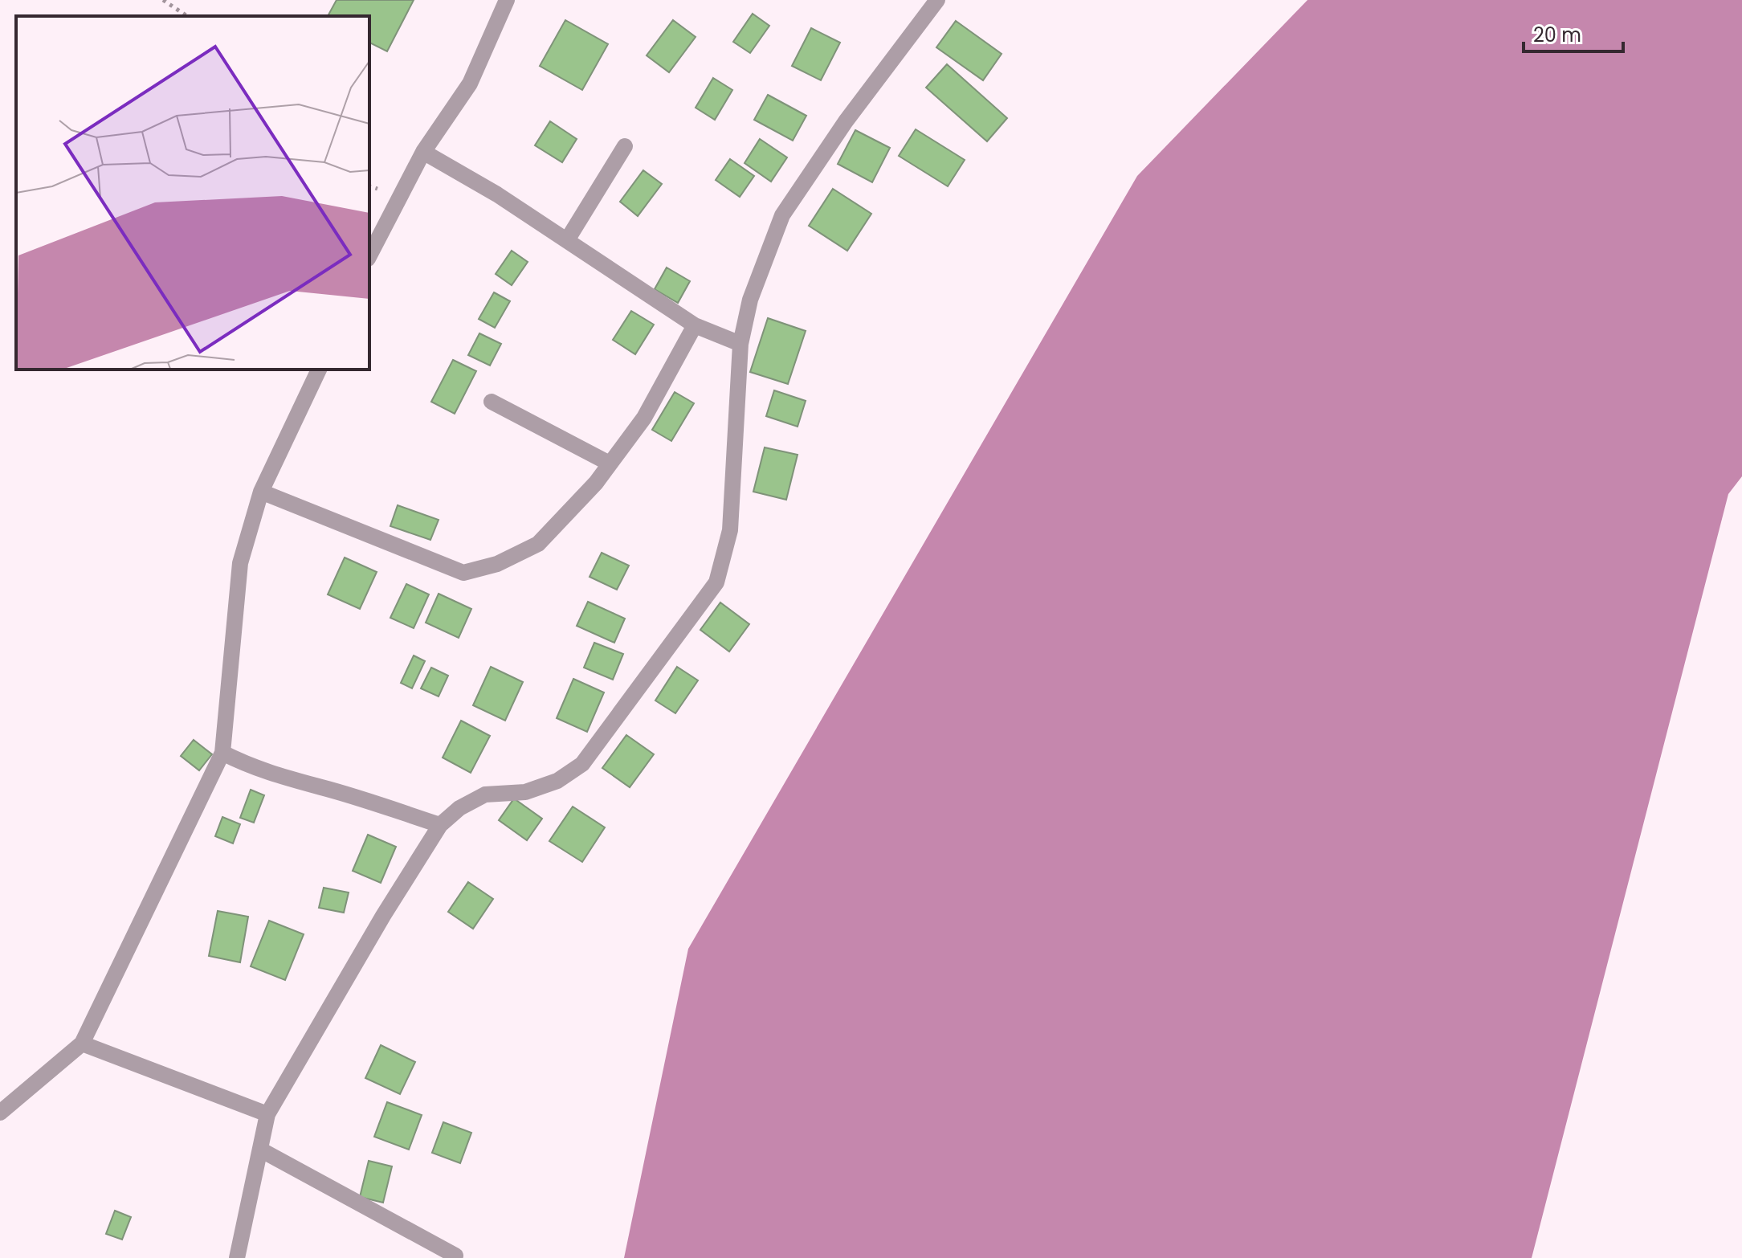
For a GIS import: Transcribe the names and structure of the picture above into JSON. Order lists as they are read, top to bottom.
{
  "scale_bar": "20 m"
}
